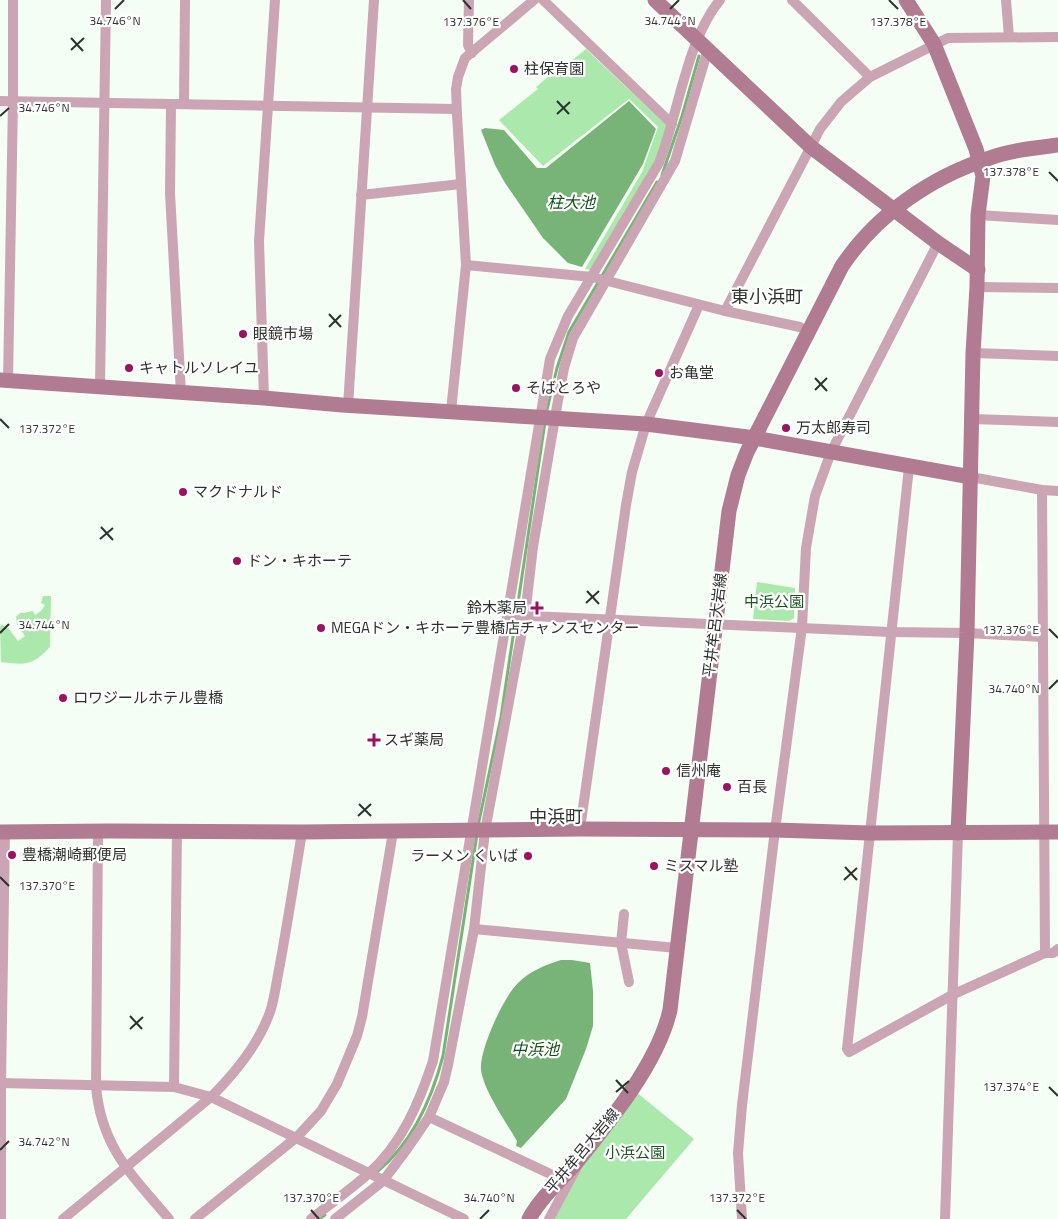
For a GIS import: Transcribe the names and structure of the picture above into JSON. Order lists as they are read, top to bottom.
{
  "streets": {
    "street": ["平井牟呂大岩線"]
  },
  "districts": ["東小浜町", "中浜町"],
  "water": ["柱大池", "中浜池"],
  "parks": ["中浜公園", "小浜公園"],
  "places": {
    "other": [
      "柱保育園",
      "眼鏡市場",
      "キャトルソレイユ",
      "お亀堂",
      "そばとろや",
      "万太郎寿司",
      "マクドナルド",
      "ドン・キホーテ",
      "MEGAドン・キホーテ豊橋店チャンスセンター",
      "ロワジールホテル豊橋",
      "信州庵",
      "百長",
      "豊橋潮崎郵便局",
      "ラーメン くいば",
      "ミスマル塾"
    ],
    "health": ["鈴木薬局", "スギ薬局"]
  },
  "coordinates": [
    "34.746°N",
    "34.744°N",
    "137.376°E",
    "137.378°E",
    "137.372°E",
    "34.740°N",
    "137.370°E",
    "137.374°E",
    "34.742°N"
  ]
}
